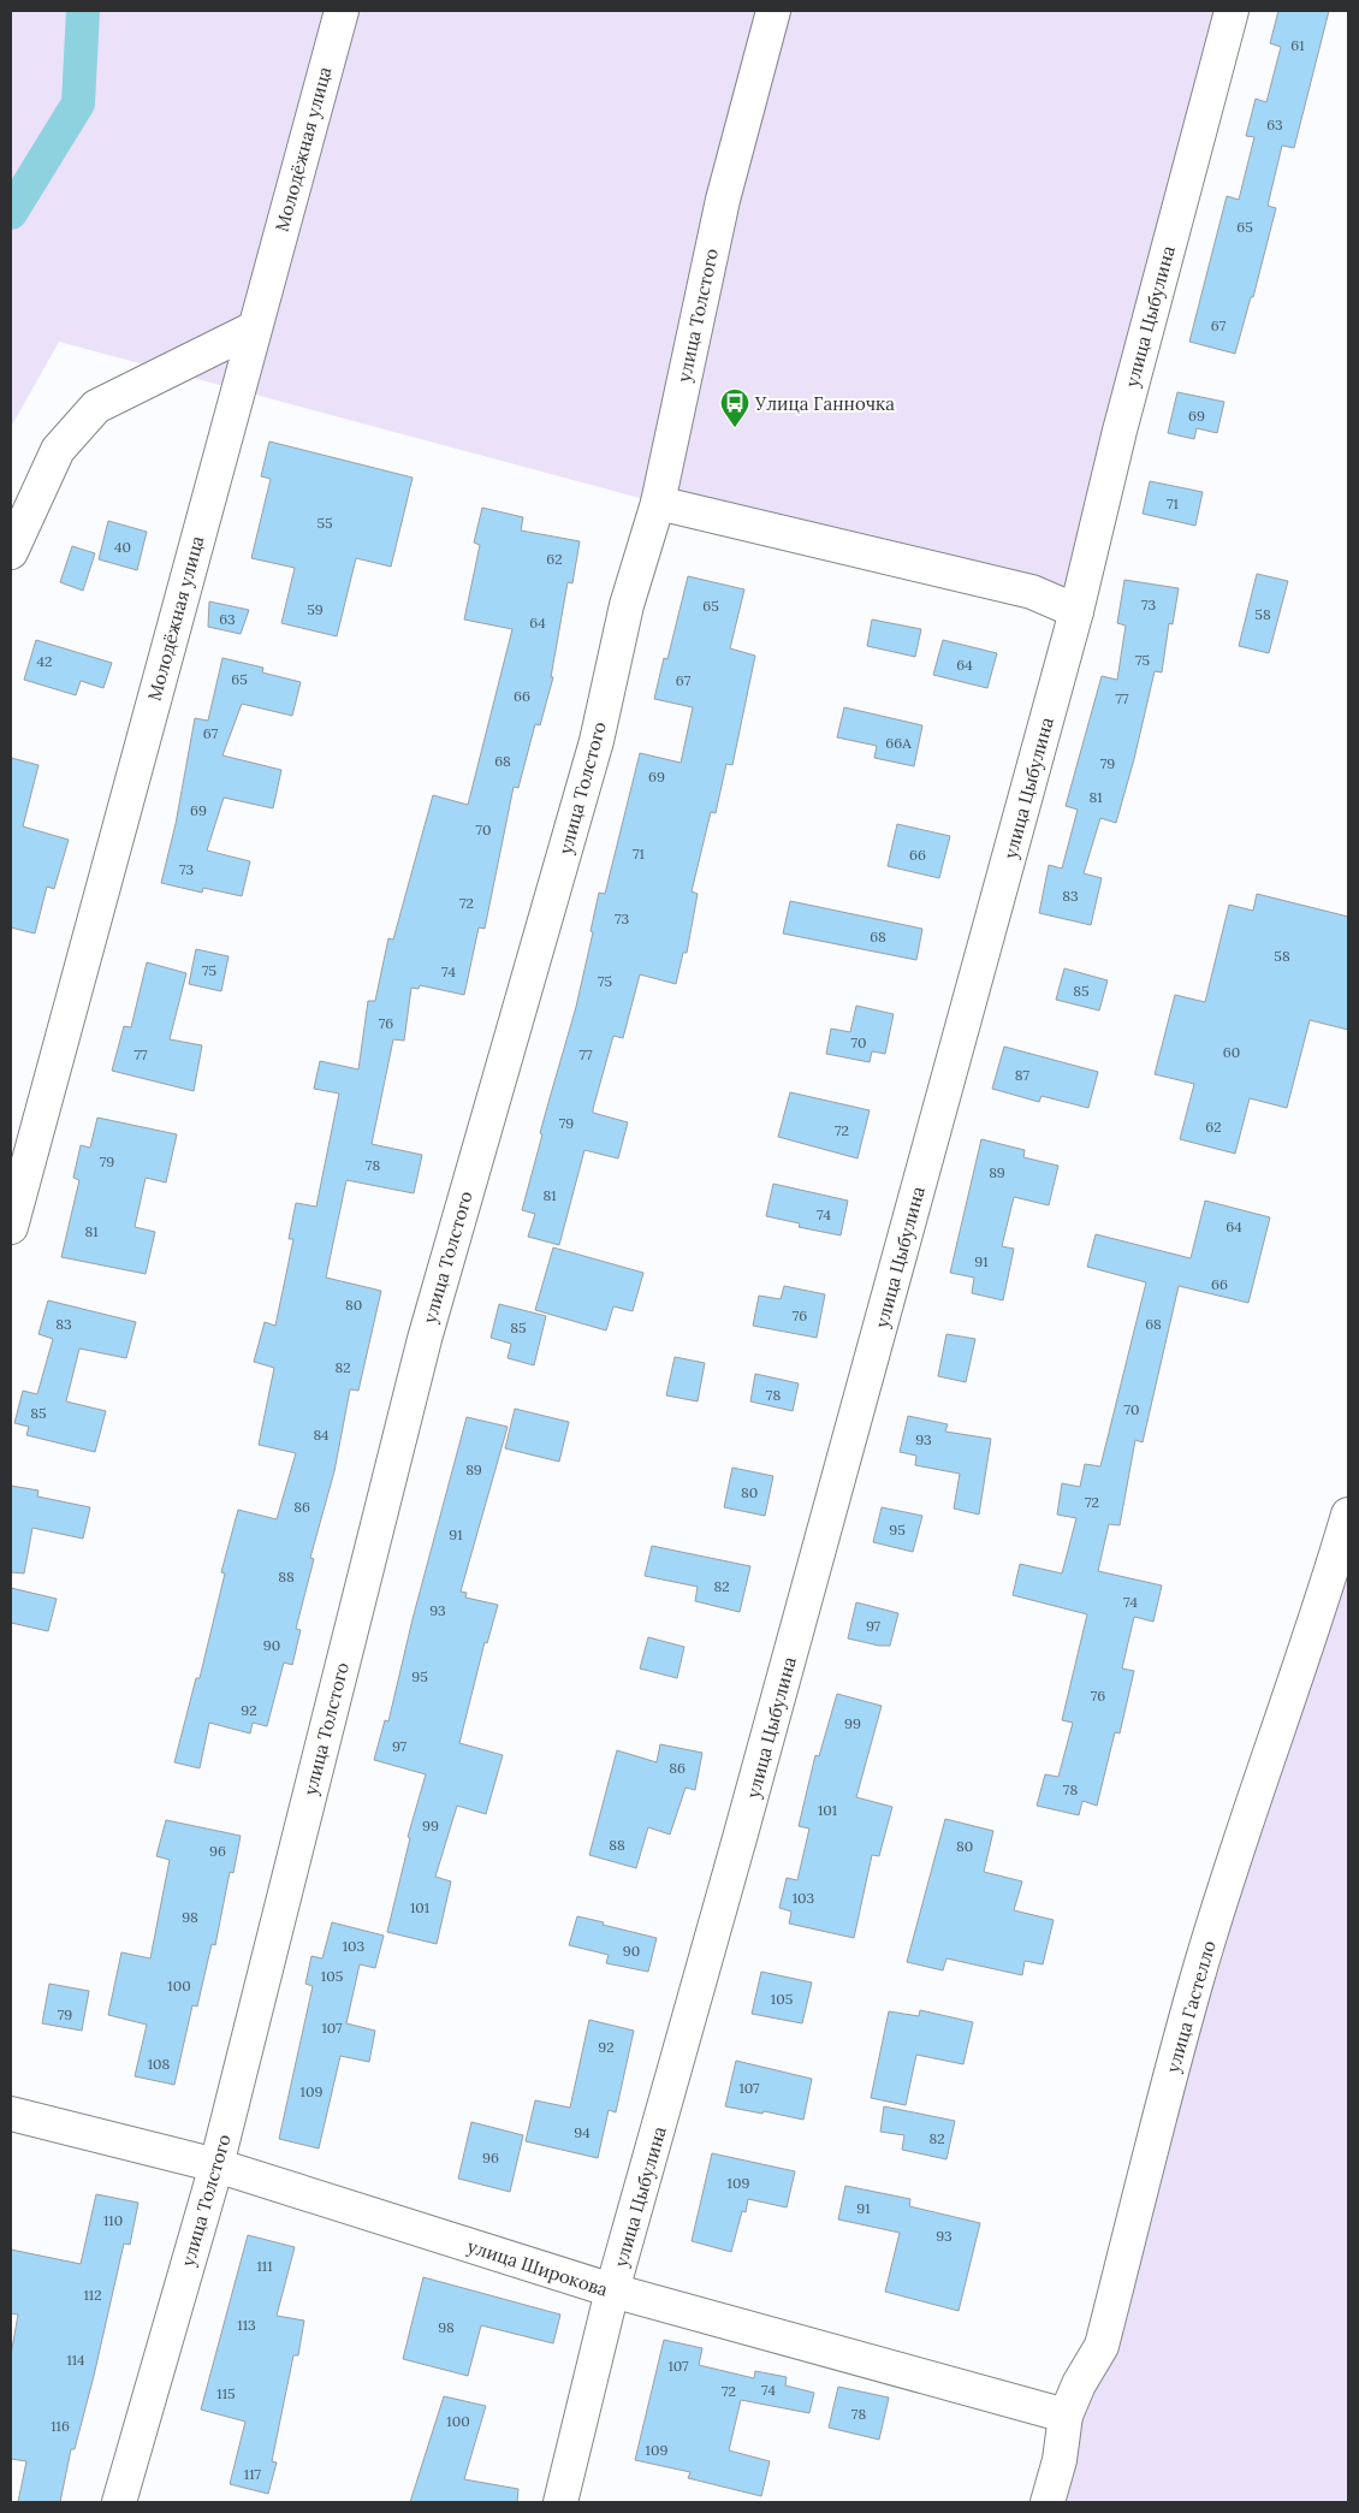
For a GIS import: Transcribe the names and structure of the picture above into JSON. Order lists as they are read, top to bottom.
{
  "streets": {
    "street": [
      "Молодёжная улица",
      "улица Толстого",
      "улица Цыбулина",
      "улица Гастелло",
      "улица Широкова"
    ]
  },
  "crossings": [
    ["улица Толстого", "улица Широкова"],
    ["улица Цыбулина", "улица Широкова"],
    ["улица Гастелло", "улица Широкова"]
  ],
  "places": {
    "bus stop": ["Улица Ганночка"]
  },
  "house_numbers": [
    "61",
    "63",
    "65",
    "67",
    "69",
    "71",
    "55",
    "40",
    "62",
    "73",
    "65",
    "59",
    "58",
    "63",
    "64",
    "75",
    "42",
    "64",
    "65",
    "67",
    "66",
    "77",
    "67",
    "66А",
    "68",
    "79",
    "69",
    "81",
    "69",
    "70",
    "71",
    "66",
    "73",
    "83",
    "72",
    "73",
    "68",
    "58",
    "75",
    "74",
    "75",
    "85",
    "76",
    "70",
    "60",
    "77",
    "77",
    "87",
    "79",
    "62",
    "72",
    "79",
    "78",
    "89",
    "81",
    "74",
    "64",
    "81",
    "91",
    "66",
    "80",
    "76",
    "83",
    "68",
    "85",
    "82",
    "78",
    "70",
    "85",
    "84",
    "93",
    "89",
    "80",
    "72",
    "86",
    "95",
    "91",
    "88",
    "82",
    "74",
    "93",
    "97",
    "90",
    "95",
    "76",
    "92",
    "99",
    "97",
    "86",
    "78",
    "101",
    "99",
    "88",
    "80",
    "96",
    "103",
    "101",
    "98",
    "103",
    "90",
    "105",
    "100",
    "105",
    "79",
    "107",
    "92",
    "108",
    "107",
    "109",
    "94",
    "82",
    "96",
    "109",
    "91",
    "110",
    "93",
    "111",
    "112",
    "113",
    "98",
    "114",
    "107",
    "74",
    "72",
    "115",
    "78",
    "100",
    "116",
    "109",
    "117"
  ]
}
